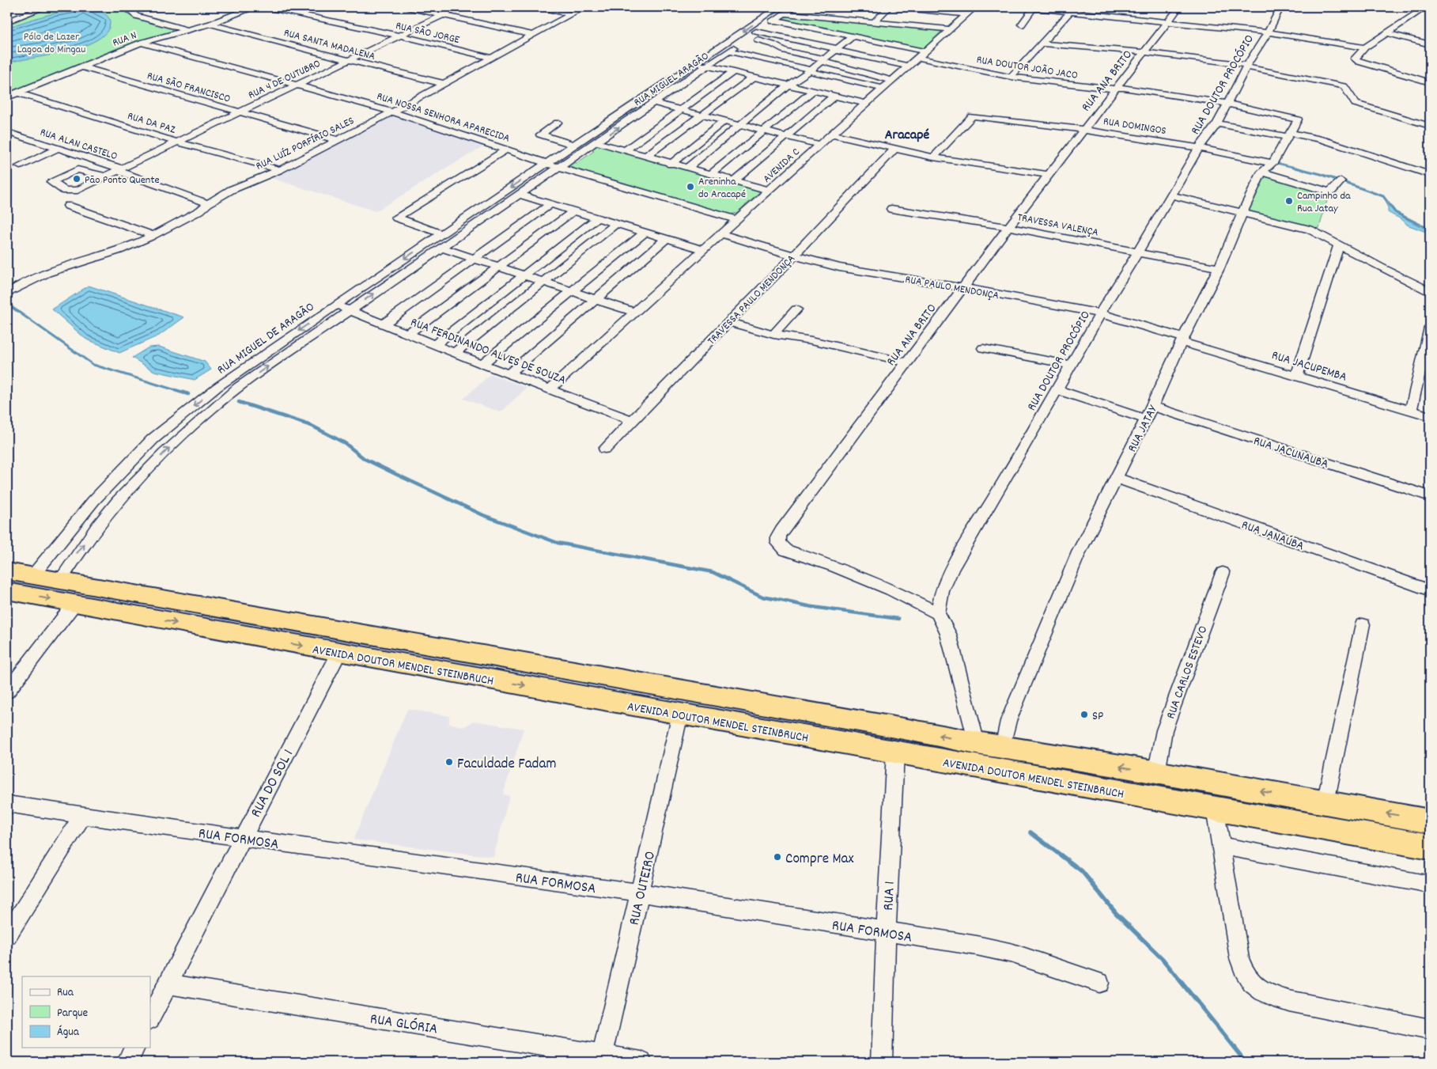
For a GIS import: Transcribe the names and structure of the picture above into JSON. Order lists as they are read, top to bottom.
{
  "streets": {
    "highway": ["AVENIDA DOUTOR MENDEL STEINBRUCH"],
    "street": [
      "RUA SÃO JORGE",
      "RUA N",
      "RUA SANTA MADALENA",
      "RUA DOUTOR JOÃO JACO",
      "RUA 4 DE OUTUBRO",
      "RUA MIGUEL ARAGÃO",
      "RUA ANA BRITO",
      "RUA DOUTOR PROCÓPIO",
      "RUA SÃO FRANCISCO",
      "RUA NOSSA SENHORA APARECIDA",
      "RUA DA PAZ",
      "RUA DOMINGOS",
      "RUA LUÍZ PORFÍRIO SALES",
      "RUA ALAN CASTELO",
      "AVENIDA C",
      "TRAVESSA VALENÇA",
      "RUA PAULO MENDONÇA",
      "TRAVESSA PAULO MENDONÇA",
      "RUA MIGUEL DE ARAGÃO",
      "RUA FERDINANDO ALVES DE SOUZA",
      "RUA JACUPEMBA",
      "RUA JATAY",
      "RUA JACUNAUBA",
      "RUA JANAÚBA",
      "RUA CARLOS ESTEVO",
      "RUA DO SOL 1",
      "RUA FORMOSA",
      "RUA OUTEIRO",
      "RUA 1",
      "RUA GLÓRIA"
    ]
  },
  "crossings": [
    ["RUA SÃO JORGE", "RUA 4 DE OUTUBRO"],
    ["RUA SÃO JORGE", "RUA LUÍZ PORFÍRIO SALES"],
    ["RUA N", "RUA SANTA MADALENA"],
    ["RUA N", "RUA SÃO FRANCISCO"],
    ["RUA N", "RUA NOSSA SENHORA APARECIDA"],
    ["RUA N", "RUA DA PAZ"],
    ["RUA SANTA MADALENA", "RUA 4 DE OUTUBRO"],
    ["RUA SANTA MADALENA", "RUA LUÍZ PORFÍRIO SALES"],
    ["RUA DOUTOR JOÃO JACO", "RUA MIGUEL ARAGÃO"],
    ["RUA DOUTOR JOÃO JACO", "RUA ANA BRITO"],
    ["RUA DOUTOR JOÃO JACO", "RUA DOUTOR PROCÓPIO"],
    ["RUA DOUTOR JOÃO JACO", "AVENIDA C"],
    ["RUA DOUTOR JOÃO JACO", "RUA JATAY"],
    ["RUA 4 DE OUTUBRO", "RUA SÃO FRANCISCO"],
    ["RUA 4 DE OUTUBRO", "RUA NOSSA SENHORA APARECIDA"],
    ["RUA 4 DE OUTUBRO", "RUA DA PAZ"],
    ["RUA 4 DE OUTUBRO", "RUA ALAN CASTELO"],
    ["RUA MIGUEL ARAGÃO", "RUA NOSSA SENHORA APARECIDA"],
    ["RUA MIGUEL ARAGÃO", "RUA MIGUEL DE ARAGÃO"],
    ["RUA ANA BRITO", "RUA DOUTOR PROCÓPIO"],
    ["RUA ANA BRITO", "RUA DOMINGOS"],
    ["RUA ANA BRITO", "TRAVESSA VALENÇA"],
    ["RUA ANA BRITO", "RUA PAULO MENDONÇA"],
    ["RUA DOUTOR PROCÓPIO", "RUA DOMINGOS"],
    ["RUA DOUTOR PROCÓPIO", "TRAVESSA VALENÇA"],
    ["RUA DOUTOR PROCÓPIO", "RUA PAULO MENDONÇA"],
    ["RUA SÃO FRANCISCO", "RUA LUÍZ PORFÍRIO SALES"],
    ["RUA NOSSA SENHORA APARECIDA", "RUA LUÍZ PORFÍRIO SALES"],
    ["RUA NOSSA SENHORA APARECIDA", "AVENIDA C"],
    ["RUA NOSSA SENHORA APARECIDA", "RUA MIGUEL DE ARAGÃO"],
    ["RUA DA PAZ", "RUA LUÍZ PORFÍRIO SALES"],
    ["RUA DOMINGOS", "RUA JATAY"],
    ["RUA LUÍZ PORFÍRIO SALES", "RUA ALAN CASTELO"],
    ["AVENIDA C", "RUA PAULO MENDONÇA"],
    ["AVENIDA C", "RUA FERDINANDO ALVES DE SOUZA"],
    ["TRAVESSA VALENÇA", "RUA JATAY"],
    ["RUA PAULO MENDONÇA", "TRAVESSA PAULO MENDONÇA"],
    ["RUA PAULO MENDONÇA", "RUA JACUPEMBA"],
    ["RUA PAULO MENDONÇA", "RUA JATAY"],
    ["TRAVESSA PAULO MENDONÇA", "RUA FERDINANDO ALVES DE SOUZA"],
    ["RUA MIGUEL DE ARAGÃO", "RUA FERDINANDO ALVES DE SOUZA"],
    ["RUA MIGUEL DE ARAGÃO", "AVENIDA DOUTOR MENDEL STEINBRUCH"],
    ["RUA JACUPEMBA", "RUA JATAY"],
    ["RUA JATAY", "RUA JACUNAUBA"],
    ["RUA JATAY", "RUA JANAÚBA"],
    ["RUA JATAY", "AVENIDA DOUTOR MENDEL STEINBRUCH"],
    ["AVENIDA DOUTOR MENDEL STEINBRUCH", "RUA CARLOS ESTEVO"],
    ["AVENIDA DOUTOR MENDEL STEINBRUCH", "RUA DO SOL 1"],
    ["AVENIDA DOUTOR MENDEL STEINBRUCH", "RUA OUTEIRO"],
    ["AVENIDA DOUTOR MENDEL STEINBRUCH", "RUA 1"],
    ["RUA DO SOL 1", "RUA FORMOSA"],
    ["RUA DO SOL 1", "RUA GLÓRIA"],
    ["RUA FORMOSA", "RUA OUTEIRO"],
    ["RUA FORMOSA", "RUA 1"],
    ["RUA OUTEIRO", "RUA GLÓRIA"]
  ],
  "districts": ["Aracapé"],
  "parks": ["Pólo de Lazer Lagoa do Mingau"],
  "places": [
    "Pão Ponto Quente",
    "Areninha do Aracapé",
    "Campinho da Rua Jatay",
    "SP",
    "Faculdade Fadam",
    "Compre Max"
  ],
  "legend": ["Rua", "Parque", "Água"]
}
